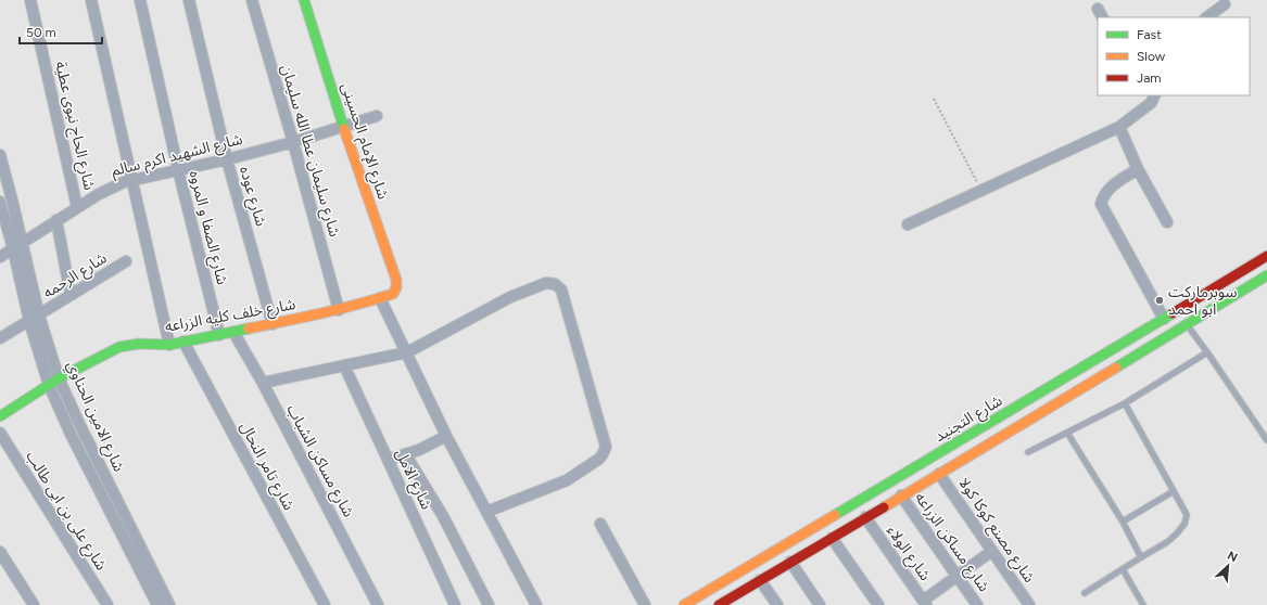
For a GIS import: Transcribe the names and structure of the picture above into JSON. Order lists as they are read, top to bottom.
{
  "streets": {
    "main road": ["شارع الإمام الحسينى", "شارع خلف كليه الزراعه", "شارع التجنيد"],
    "street": [
      "شارع الحاج نبوى عطية",
      "شارع سليمان عطا الله سليمان",
      "شارع الشهيد اكرم سالم",
      "شارع عوده",
      "شارع الصفا و المروه",
      "شارع الرحمه",
      "شارع الامين الحناوي",
      "شارع مساكن الشباب",
      "شارع تامر النحال",
      "شارع الامل",
      "شارع على بن ابى طالب",
      "شارع مصنع كوكا كولا",
      "شارع مساكن الزراعه",
      "شارع الولاء"
    ]
  },
  "crossings": [
    ["شارع الحاج نبوى عطية", "شارع الشهيد اكرم سالم"],
    ["شارع الإمام الحسينى", "شارع الشهيد اكرم سالم"],
    ["شارع الإمام الحسينى", "شارع خلف كليه الزراعه"],
    ["شارع سليمان عطا الله سليمان", "شارع الشهيد اكرم سالم"],
    ["شارع سليمان عطا الله سليمان", "شارع خلف كليه الزراعه"],
    ["شارع الشهيد اكرم سالم", "شارع عوده"],
    ["شارع الشهيد اكرم سالم", "شارع الصفا و المروه"],
    ["شارع الشهيد اكرم سالم", "شارع الامين الحناوي"],
    ["شارع عوده", "شارع خلف كليه الزراعه"],
    ["شارع الصفا و المروه", "شارع خلف كليه الزراعه"],
    ["شارع الرحمه", "شارع الامين الحناوي"],
    ["شارع خلف كليه الزراعه", "شارع الامين الحناوي"],
    ["شارع خلف كليه الزراعه", "شارع مساكن الشباب"],
    ["شارع خلف كليه الزراعه", "شارع تامر النحال"]
  ],
  "places": ["سوبرماركت ابو احمد"],
  "legend": ["Fast", "Slow", "Jam"],
  "scale_bar": "50 m",
  "north": "top right"
}
